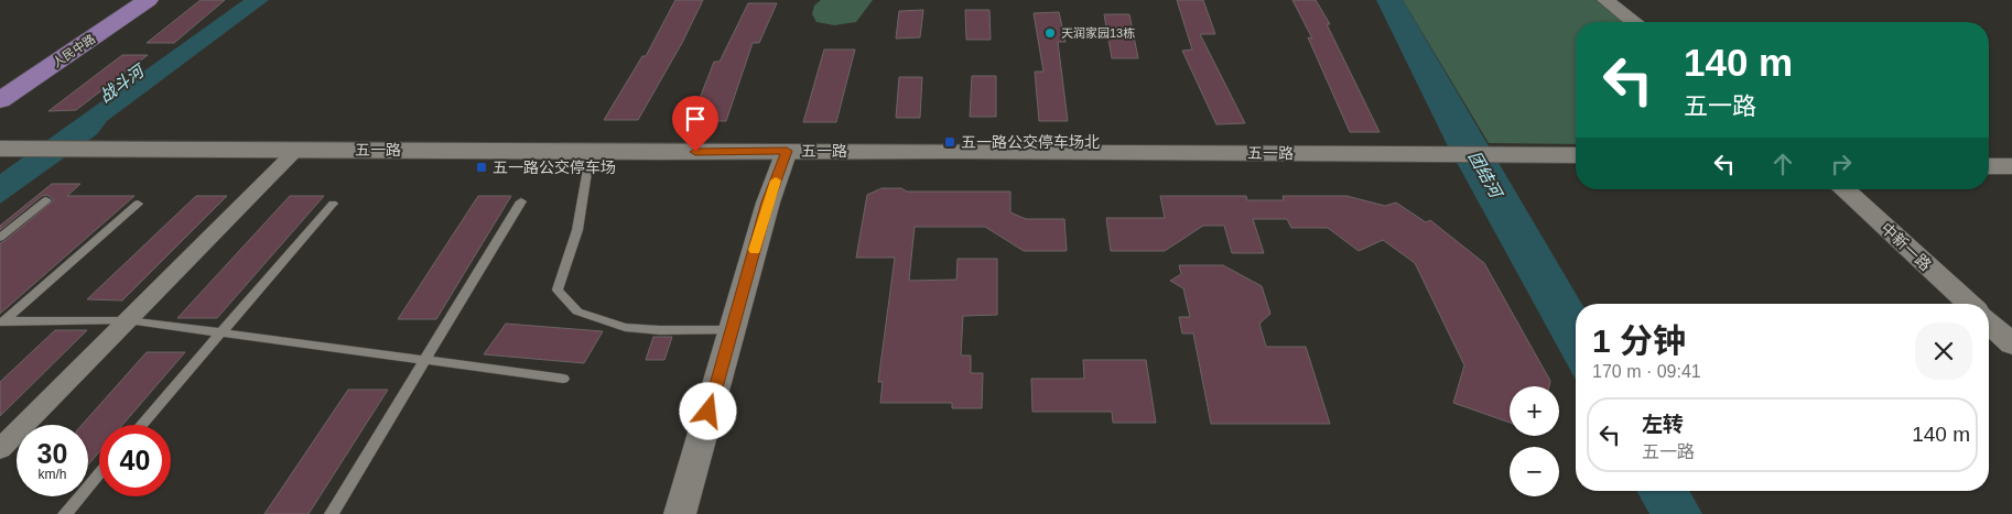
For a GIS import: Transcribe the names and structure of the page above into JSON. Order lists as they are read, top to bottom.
{
  "streets": {
    "main road": ["人民中路", "五一路"],
    "street": ["中新一路"]
  },
  "water": ["战斗河", "团结河"],
  "places": {
    "other": ["天润家园13栋"],
    "transit": ["五一路公交停车场北", "五一路公交停车场"]
  },
  "page": {
    "turn": ["140 m", "五一路"],
    "heading": ["1 分钟", "170 m · 09:41"],
    "map_buttons": ["+", "−"],
    "list": [
      {
        "name": "左转",
        "note": "五一路",
        "value": "140 m"
      }
    ],
    "speed": "30 km/h",
    "limit": "40"
  }
}
